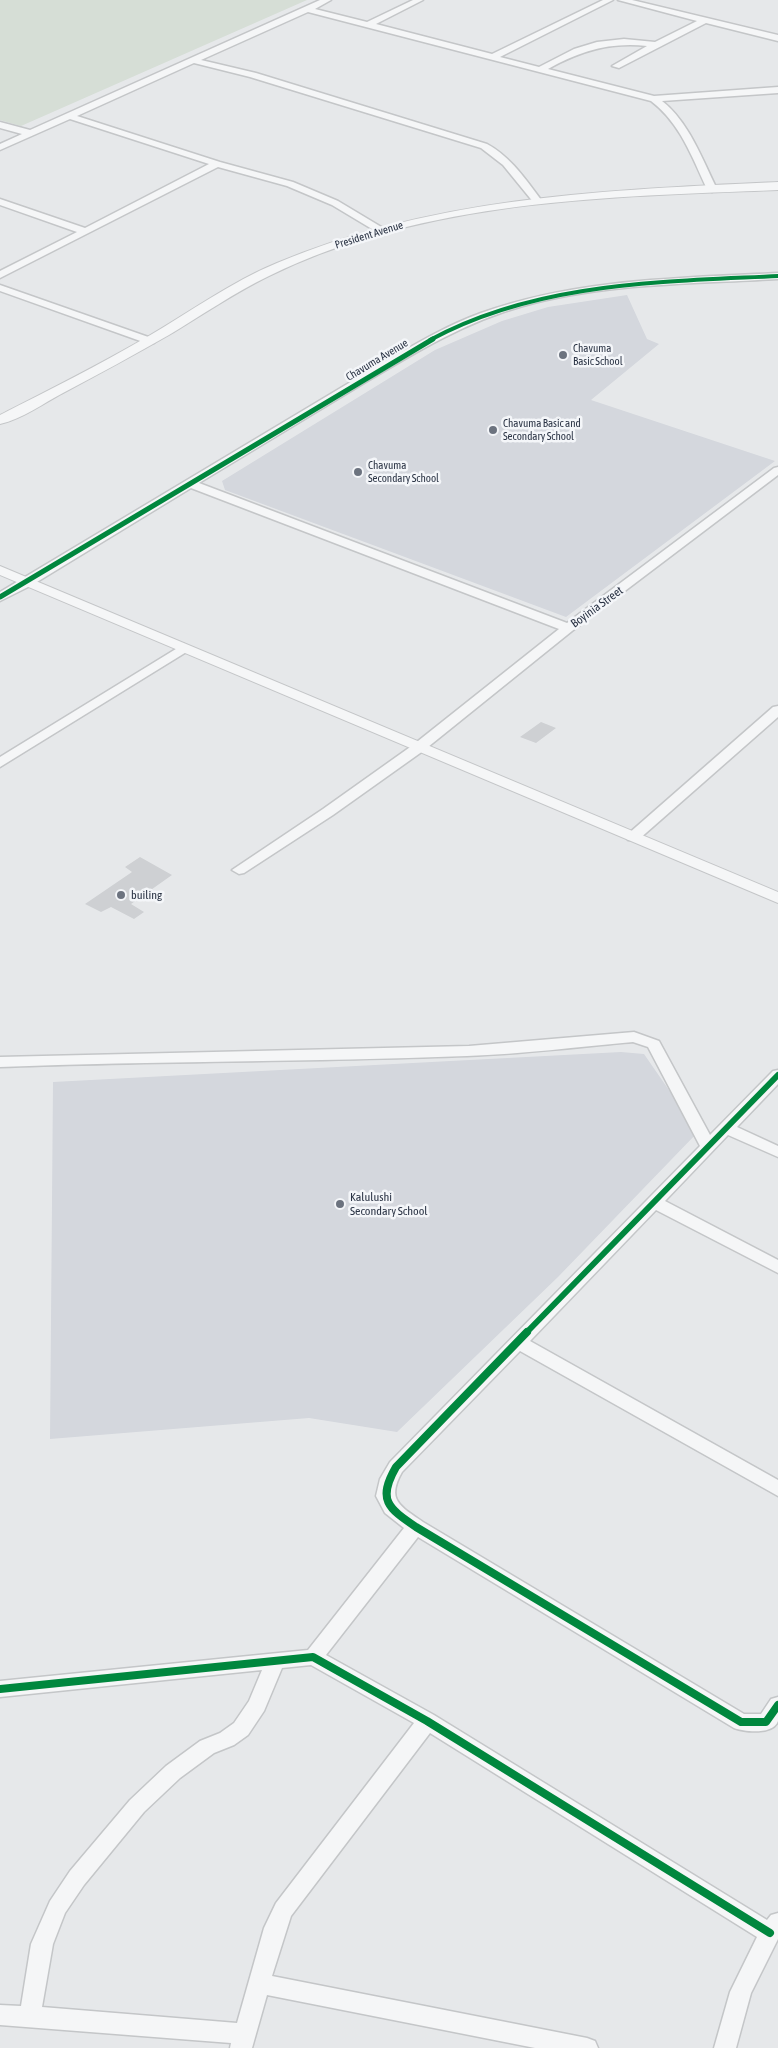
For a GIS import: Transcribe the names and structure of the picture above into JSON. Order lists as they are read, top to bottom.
{
  "streets": {
    "street": ["President Avenue", "Chavuma Avenue", "Boyinia Street"]
  },
  "places": [
    "Chavuma Basic School",
    "Chavuma Basic and Secondary School",
    "Chavuma Secondary School",
    "builing",
    "Kalulushi Secondary School"
  ]
}
